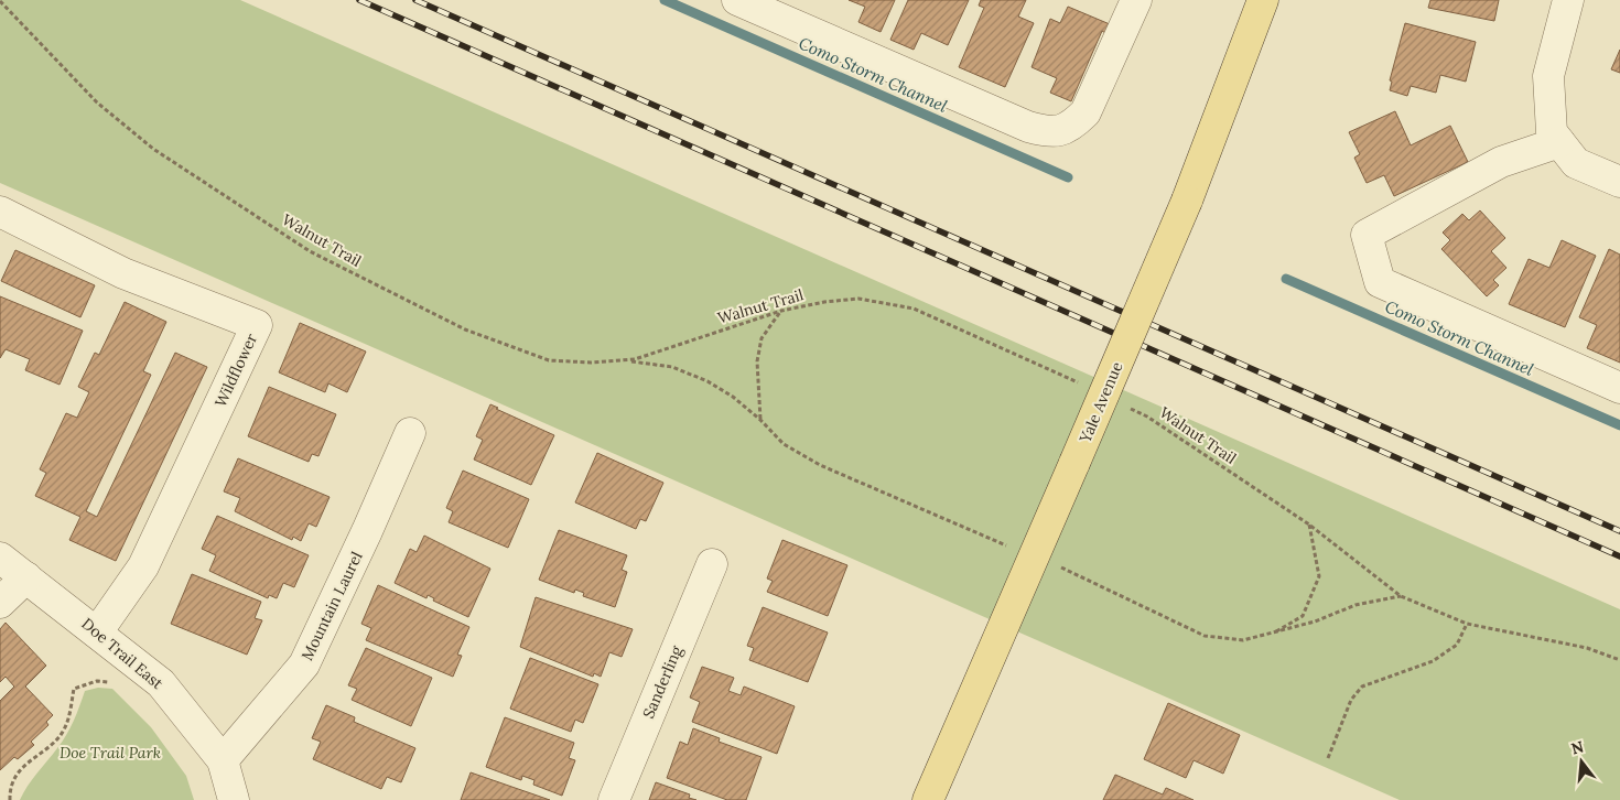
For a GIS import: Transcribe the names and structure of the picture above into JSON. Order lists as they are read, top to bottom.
{
  "streets": {
    "main road": ["Yale Avenue"],
    "street": [
      "Wildflower",
      "Mountain Laurel",
      "Doe Trail East",
      "Sanderling"
    ],
    "path": ["Walnut Trail"]
  },
  "crossings": [
    ["Wildflower", "Doe Trail East"],
    ["Mountain Laurel", "Doe Trail East"]
  ],
  "water": ["Como Storm Channel"],
  "parks": ["Doe Trail Park"],
  "north": "top"
}
